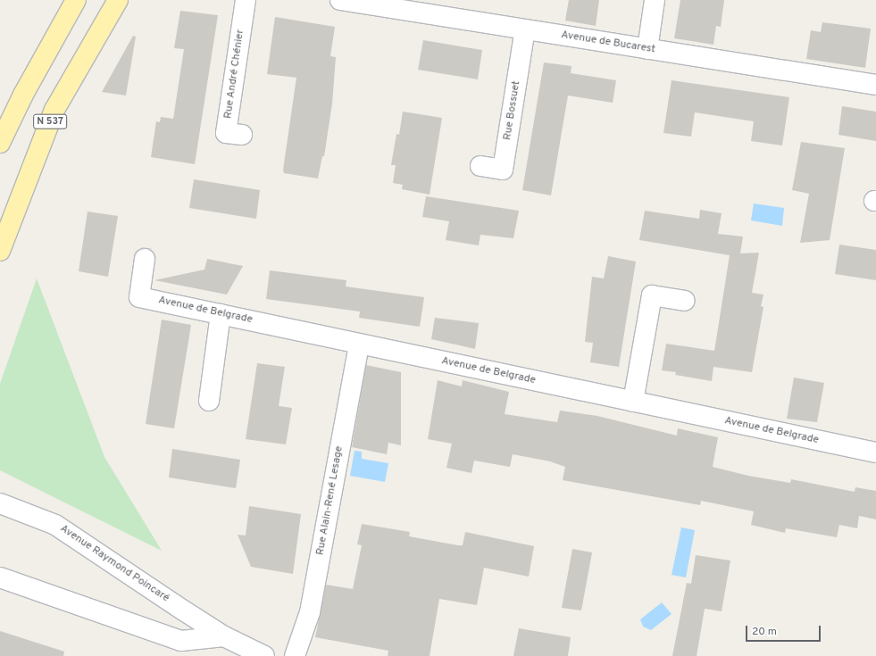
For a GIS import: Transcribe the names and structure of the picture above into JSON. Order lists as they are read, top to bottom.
{
  "streets": {
    "main road": ["N 537"],
    "street": [
      "Avenue de Bucarest",
      "Rue André Chénier",
      "Rue Bossuet",
      "Avenue de Belgrade",
      "Rue Alain-René Lesage",
      "Avenue Raymond Poincaré"
    ]
  },
  "crossings": [
    ["Avenue de Bucarest", "Rue Bossuet"],
    ["Avenue de Belgrade", "Rue Alain-René Lesage"]
  ],
  "scale_bar": "20 m"
}
